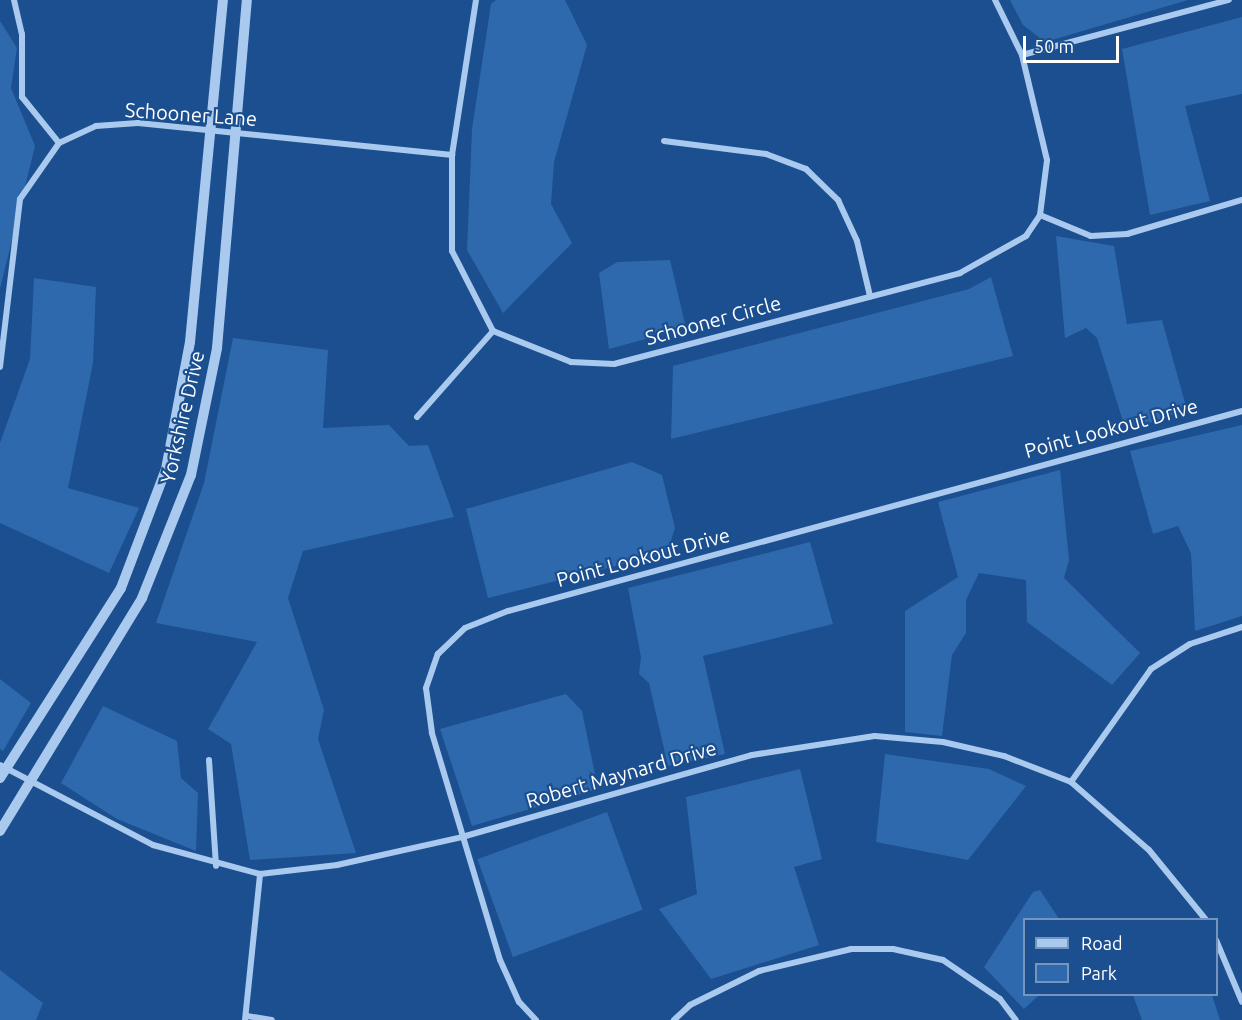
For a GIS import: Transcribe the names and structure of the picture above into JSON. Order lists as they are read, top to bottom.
{
  "streets": {
    "street": [
      "Schooner Lane",
      "Schooner Circle",
      "Yorkshire Drive",
      "Point Lookout Drive",
      "Robert Maynard Drive"
    ]
  },
  "crossings": [
    ["Schooner Lane", "Yorkshire Drive"],
    ["Yorkshire Drive", "Robert Maynard Drive"],
    ["Point Lookout Drive", "Robert Maynard Drive"]
  ],
  "legend": ["Road", "Park"],
  "scale_bar": "50 m"
}
